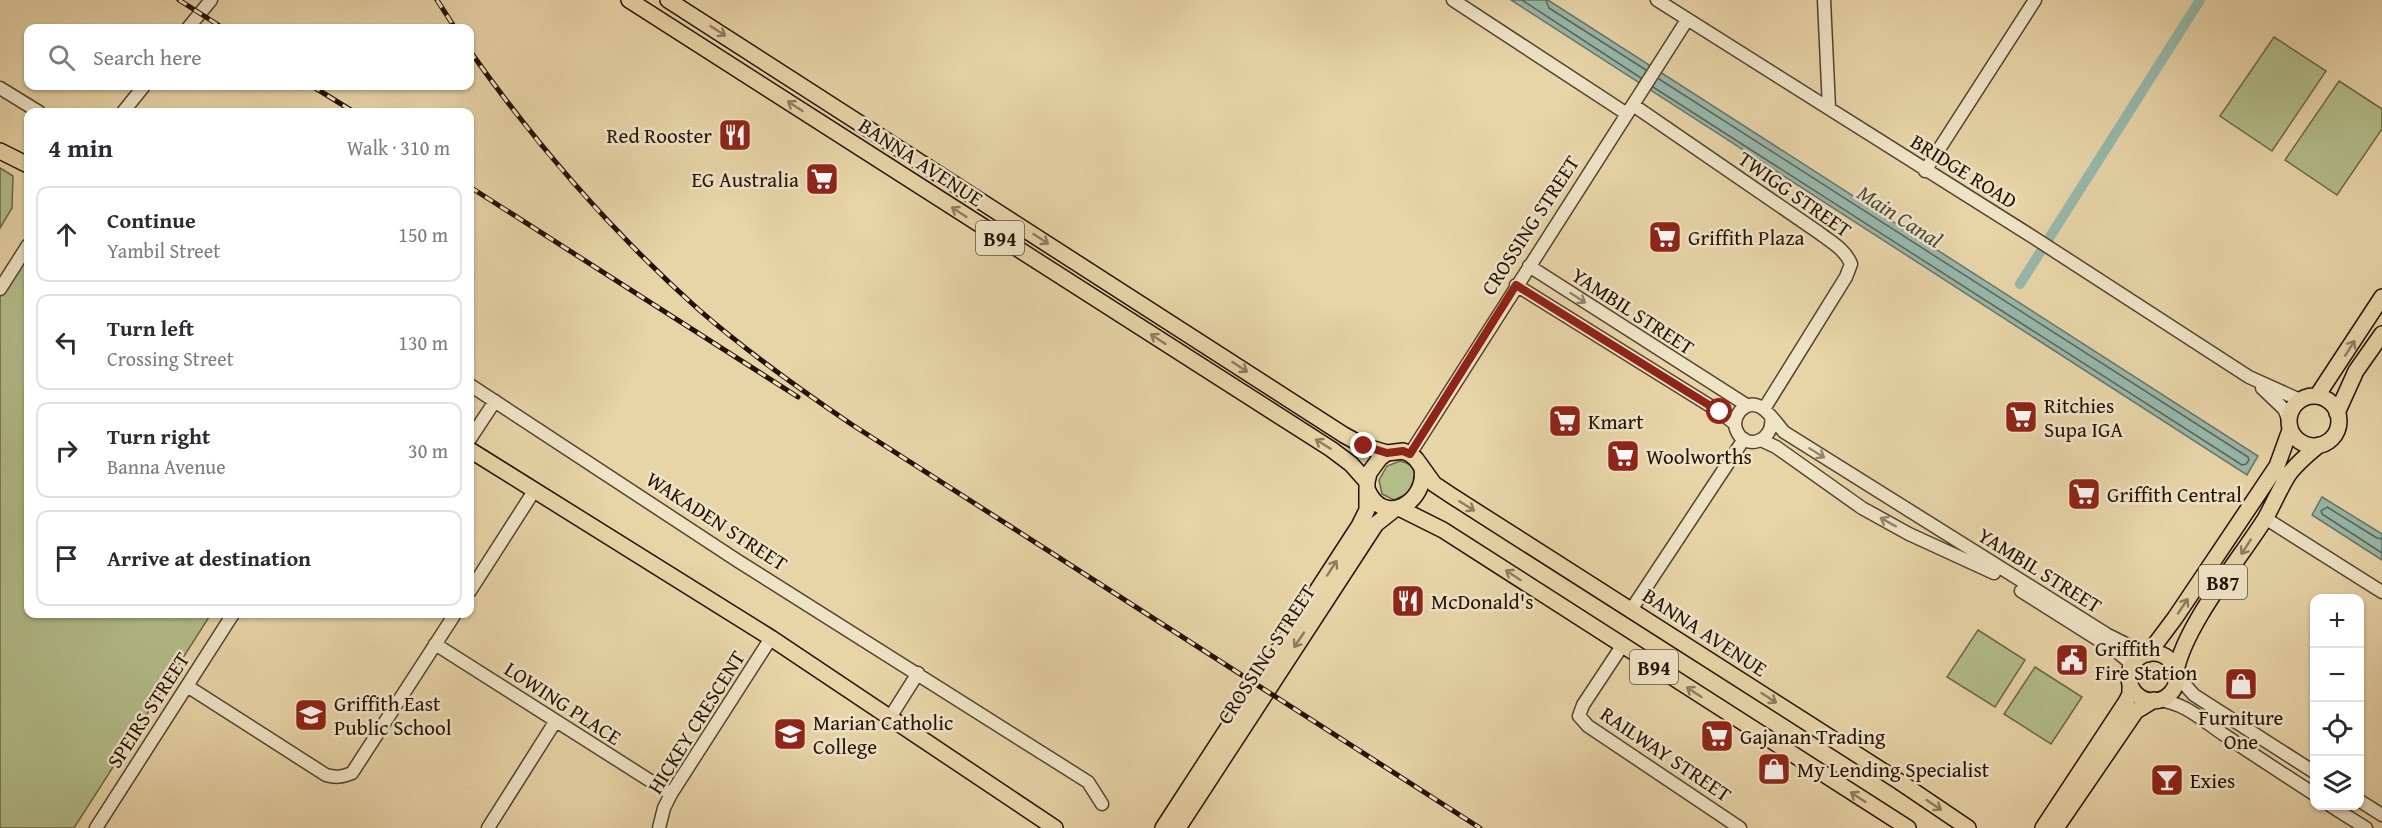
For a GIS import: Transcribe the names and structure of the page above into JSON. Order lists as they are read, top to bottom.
{
  "streets": {
    "main road": [
      "BANNA AVENUE",
      "CROSSING STREET",
      "B94",
      "B87"
    ],
    "street": [
      "BRIDGE ROAD",
      "TWIGG STREET",
      "YAMBIL STREET",
      "WAKADEN STREET",
      "LOWING PLACE",
      "SPEIRS STREET",
      "HICKEY CRESCENT",
      "RAILWAY STREET"
    ]
  },
  "crossings": [
    ["BANNA AVENUE", "CROSSING STREET"],
    ["BANNA AVENUE", "B94"],
    ["BRIDGE ROAD", "CROSSING STREET"],
    ["BRIDGE ROAD", "B87"],
    ["TWIGG STREET", "CROSSING STREET"],
    ["TWIGG STREET", "YAMBIL STREET"],
    ["CROSSING STREET", "B94"],
    ["CROSSING STREET", "YAMBIL STREET"],
    ["B94", "RAILWAY STREET"],
    ["YAMBIL STREET", "B87"],
    ["LOWING PLACE", "HICKEY CRESCENT"]
  ],
  "water": ["Main Canal"],
  "places": {
    "restaurant": ["Red Rooster", "McDonald's"],
    "supermarket": [
      "EG Australia",
      "Griffith Plaza",
      "Ritchies Supa IGA",
      "Kmart",
      "Woolworths",
      "Griffith Central",
      "Gajanan Trading"
    ],
    "public building": ["Griffith Fire Station"],
    "shop": ["Furniture One", "My Lending Specialist"],
    "school or university": ["Griffith East Public School", "Marian Catholic College"],
    "bar": ["Exies"]
  },
  "page": {
    "search": "Search here",
    "heading": ["4 min", "Walk · 310 m"],
    "list": [
      ["Continue", "Yambil Street", "150 m"],
      ["Turn left", "Crossing Street", "130 m"],
      ["Turn right", "Banna Avenue", "30 m"],
      "Arrive at destination"
    ],
    "map_buttons": ["+", "−"]
  }
}
